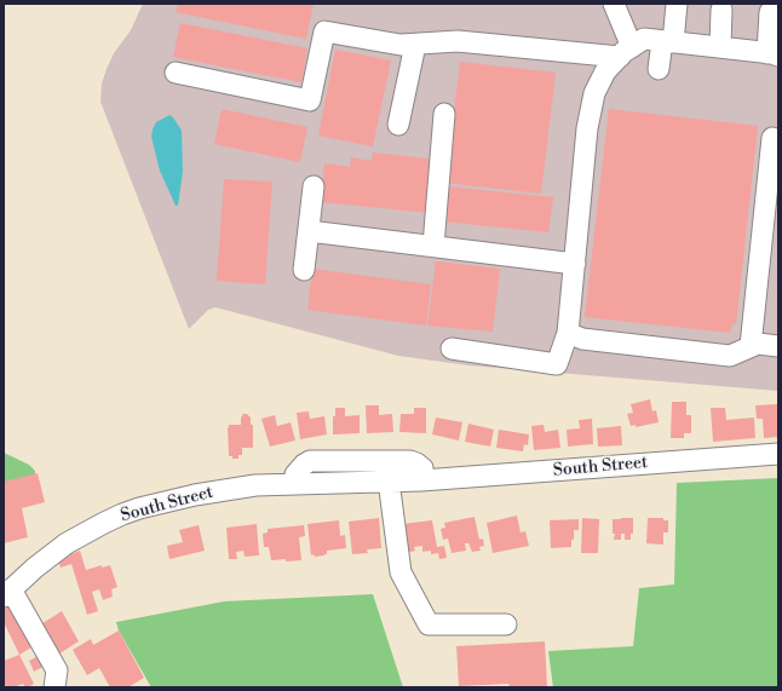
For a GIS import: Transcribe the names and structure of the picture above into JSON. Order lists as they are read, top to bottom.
{
  "streets": {
    "street": ["South Street"]
  }
}
